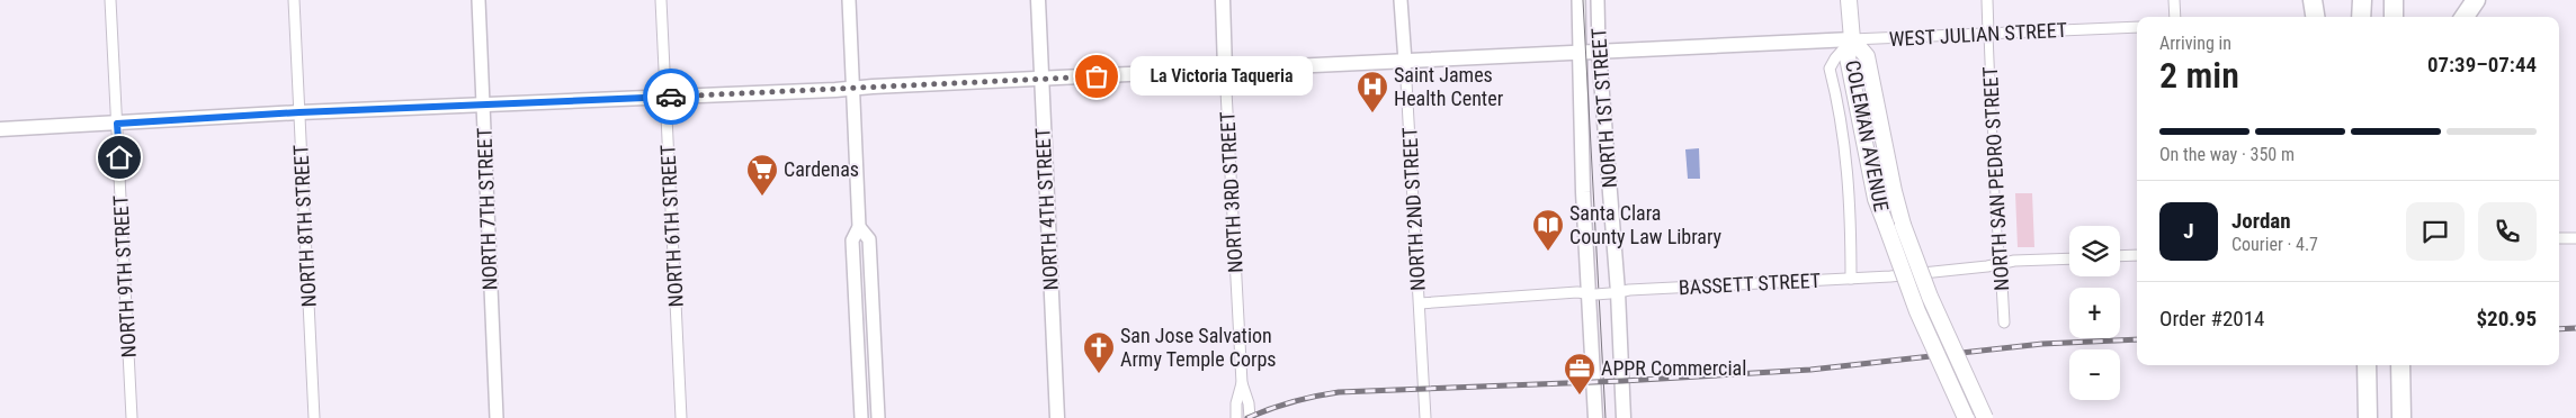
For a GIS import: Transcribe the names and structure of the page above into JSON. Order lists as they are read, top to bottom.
{
  "streets": {
    "main road": [
      "WEST JULIAN STREET",
      "NORTH 1ST STREET",
      "COLEMAN AVENUE",
      "NORTH 3RD STREET",
      "NORTH 4TH STREET"
    ],
    "street": [
      "NORTH SAN PEDRO STREET",
      "NORTH 7TH STREET",
      "NORTH 2ND STREET",
      "NORTH 8TH STREET",
      "NORTH 6TH STREET",
      "NORTH 9TH STREET",
      "BASSETT STREET"
    ]
  },
  "crossings": [
    ["WEST JULIAN STREET", "NORTH 1ST STREET"],
    ["WEST JULIAN STREET", "COLEMAN AVENUE"],
    ["WEST JULIAN STREET", "NORTH SAN PEDRO STREET"],
    ["WEST JULIAN STREET", "NORTH 3RD STREET"],
    ["WEST JULIAN STREET", "NORTH 7TH STREET"],
    ["WEST JULIAN STREET", "NORTH 4TH STREET"],
    ["WEST JULIAN STREET", "NORTH 2ND STREET"],
    ["WEST JULIAN STREET", "NORTH 8TH STREET"],
    ["WEST JULIAN STREET", "NORTH 6TH STREET"],
    ["WEST JULIAN STREET", "NORTH 9TH STREET"],
    ["NORTH 1ST STREET", "BASSETT STREET"],
    ["NORTH SAN PEDRO STREET", "BASSETT STREET"],
    ["NORTH 2ND STREET", "BASSETT STREET"]
  ],
  "places": {
    "other": ["La Victoria Taqueria"],
    "hospital": ["Saint James Health Center"],
    "supermarket": ["Cardenas"],
    "library": ["Santa Clara County Law Library"],
    "church": ["San Jose Salvation Army Temple Corps"],
    "office": ["APPR Commercial"]
  },
  "page": {
    "heading": ["2 min", "Arriving in", "07:39–07:44"],
    "panel": [
      "Jordan",
      "Courier · 4.7",
      "Order #2014",
      "$20.95"
    ],
    "bubble": "La Victoria Taqueria",
    "bar": "On the way · 350 m",
    "round": "J",
    "map_buttons": ["+", "−"]
  }
}
